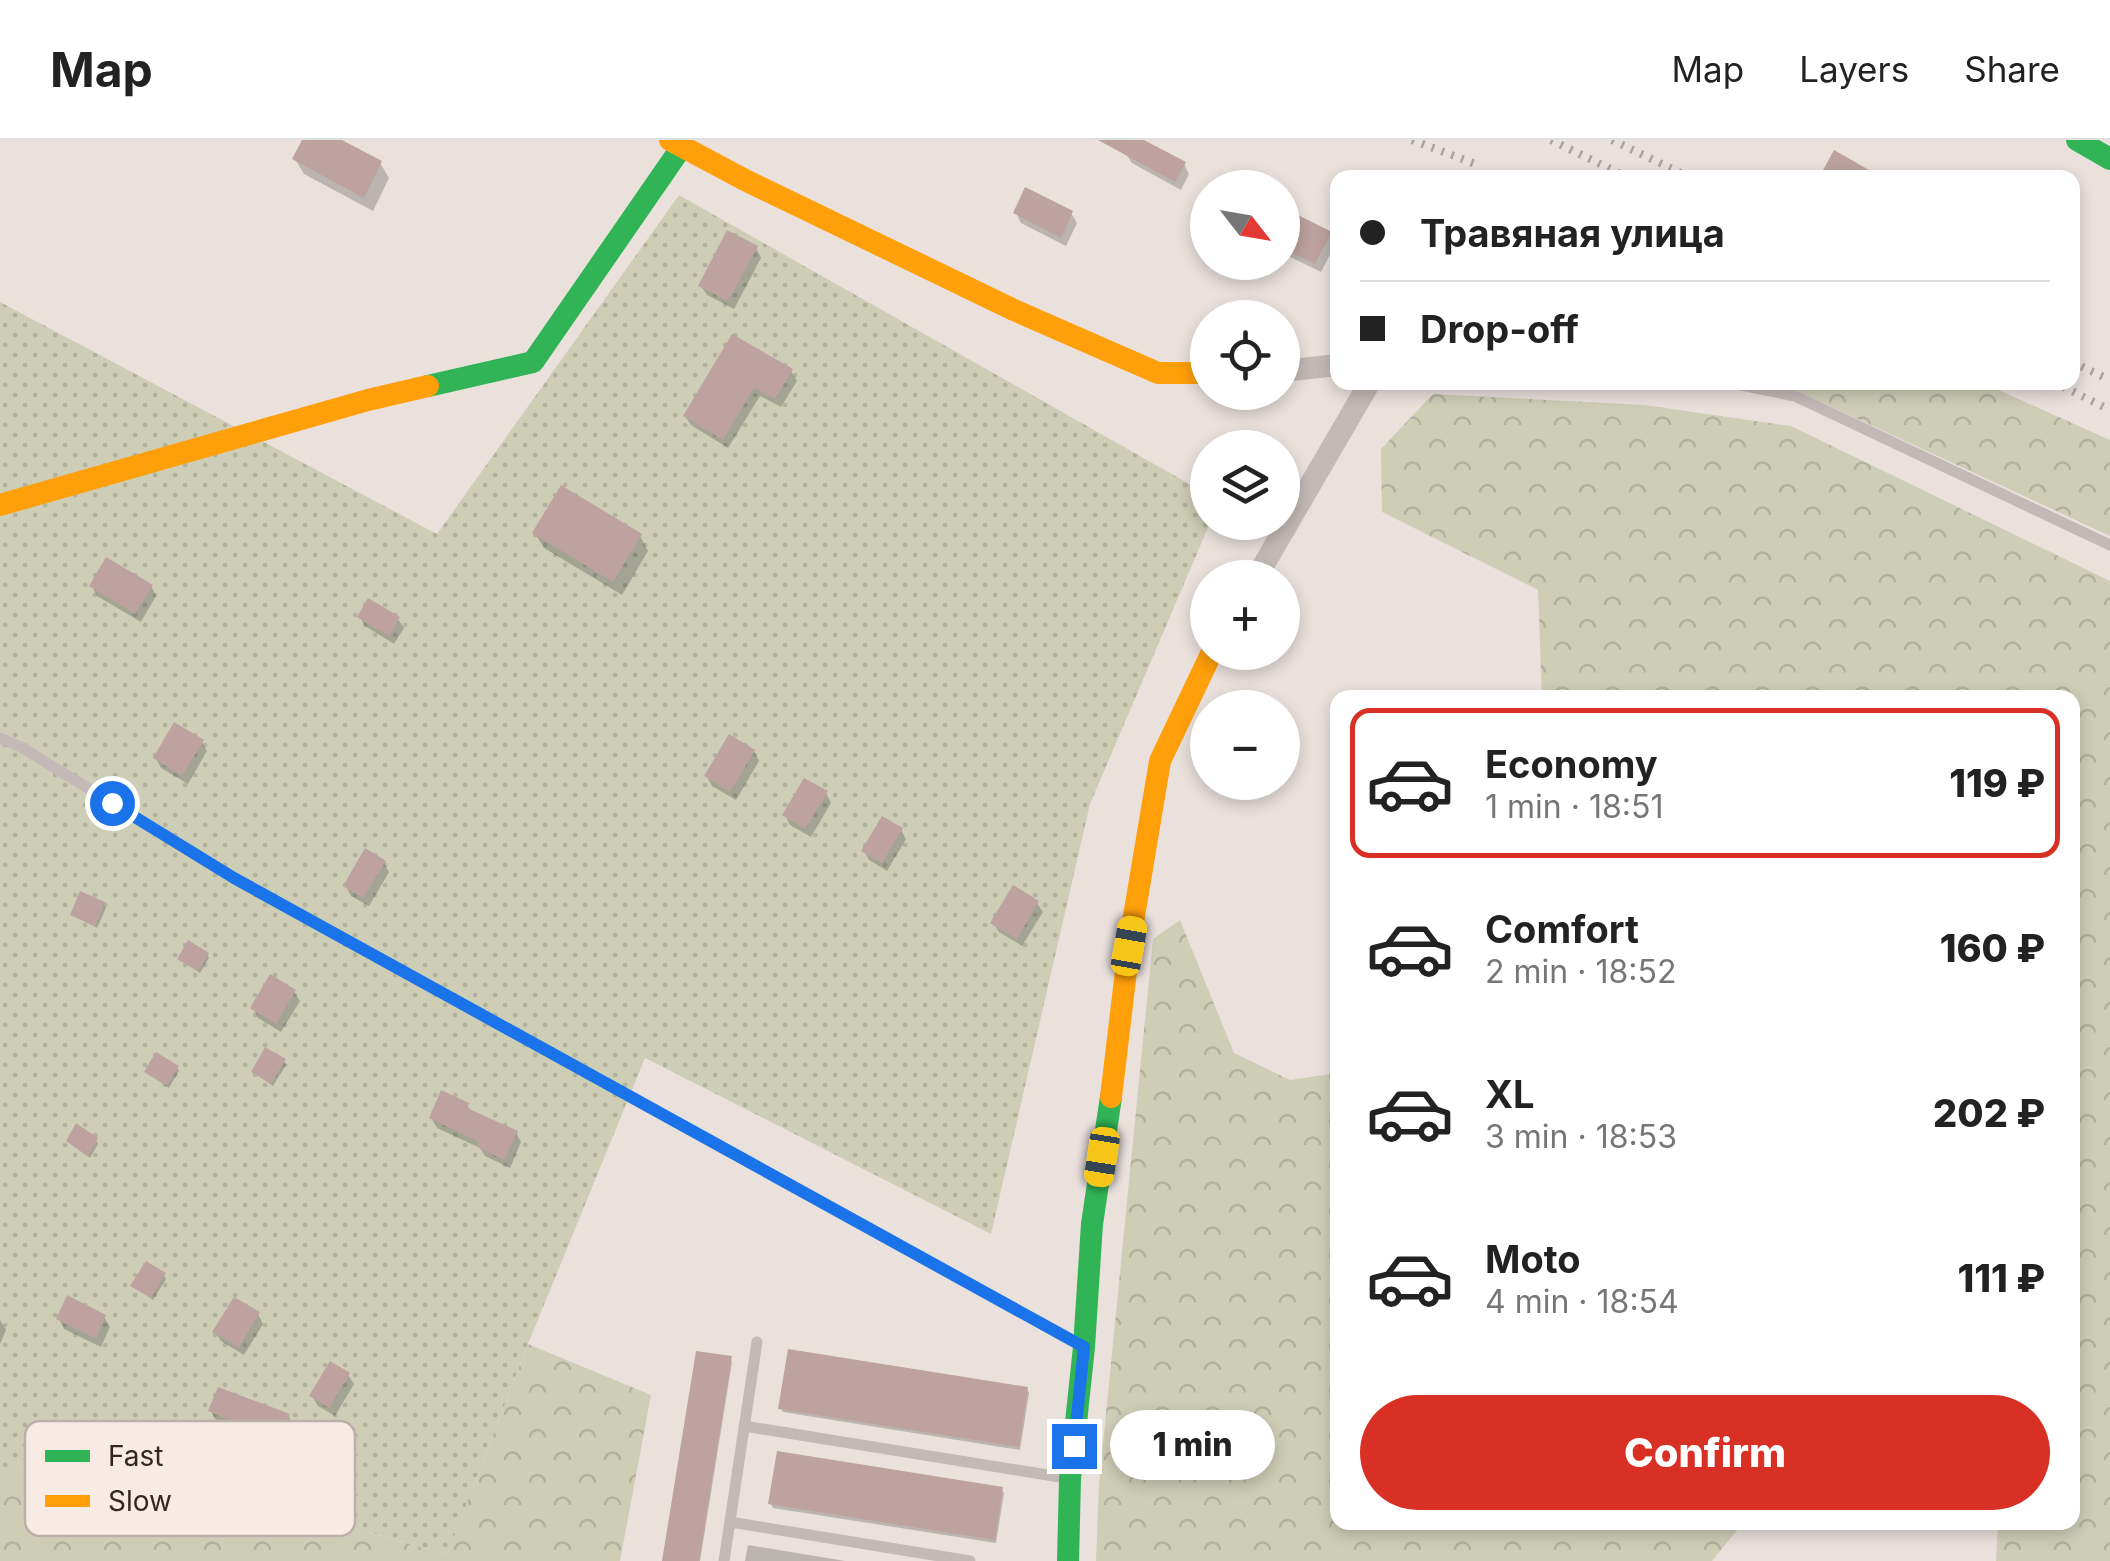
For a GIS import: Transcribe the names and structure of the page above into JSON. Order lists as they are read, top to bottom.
{
  "legend": ["Fast", "Slow"],
  "north": "bottom right",
  "page": {
    "header": "Map",
    "nav": ["Map", "Layers", "Share"],
    "map_buttons": ["+", "−"],
    "banner": ["Травяная улица", "Drop-off"],
    "list": [
      {
        "name": "Economy",
        "note": "1 min · 18:51",
        "value": "119 ₽"
      },
      {
        "name": "Comfort",
        "note": "2 min · 18:52",
        "value": "160 ₽"
      },
      {
        "name": "XL",
        "note": "3 min · 18:53",
        "value": "202 ₽"
      },
      {
        "name": "Moto",
        "note": "4 min · 18:54",
        "value": "111 ₽"
      }
    ],
    "buttons": "Confirm",
    "bubble": "1 min"
  }
}
